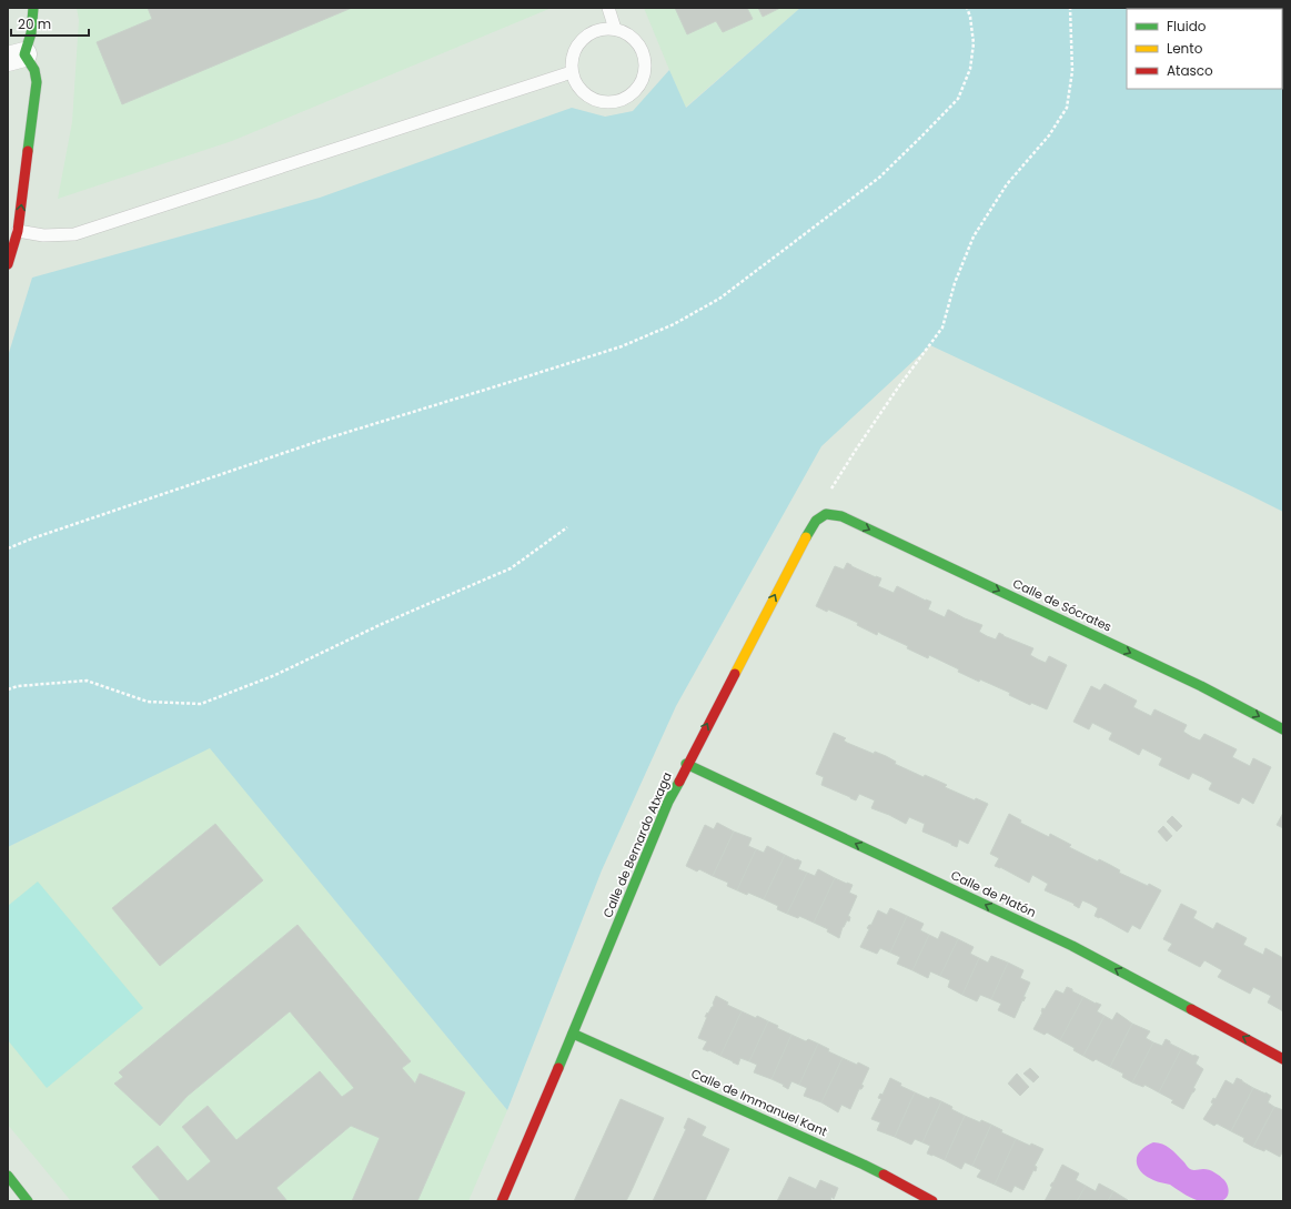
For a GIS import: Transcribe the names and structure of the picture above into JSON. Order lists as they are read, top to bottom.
{
  "streets": {
    "street": [
      "Calle de Sócrates",
      "Calle de Bernardo Atxaga",
      "Calle de Platón",
      "Calle de Immanuel Kant"
    ]
  },
  "crossings": [
    ["Calle de Sócrates", "Calle de Bernardo Atxaga"],
    ["Calle de Bernardo Atxaga", "Calle de Platón"],
    ["Calle de Bernardo Atxaga", "Calle de Immanuel Kant"]
  ],
  "one_way": ["Calle de Sócrates", "Calle de Bernardo Atxaga", "Calle de Platón"],
  "legend": ["Fluido", "Lento", "Atasco"],
  "scale_bar": "20 m"
}
